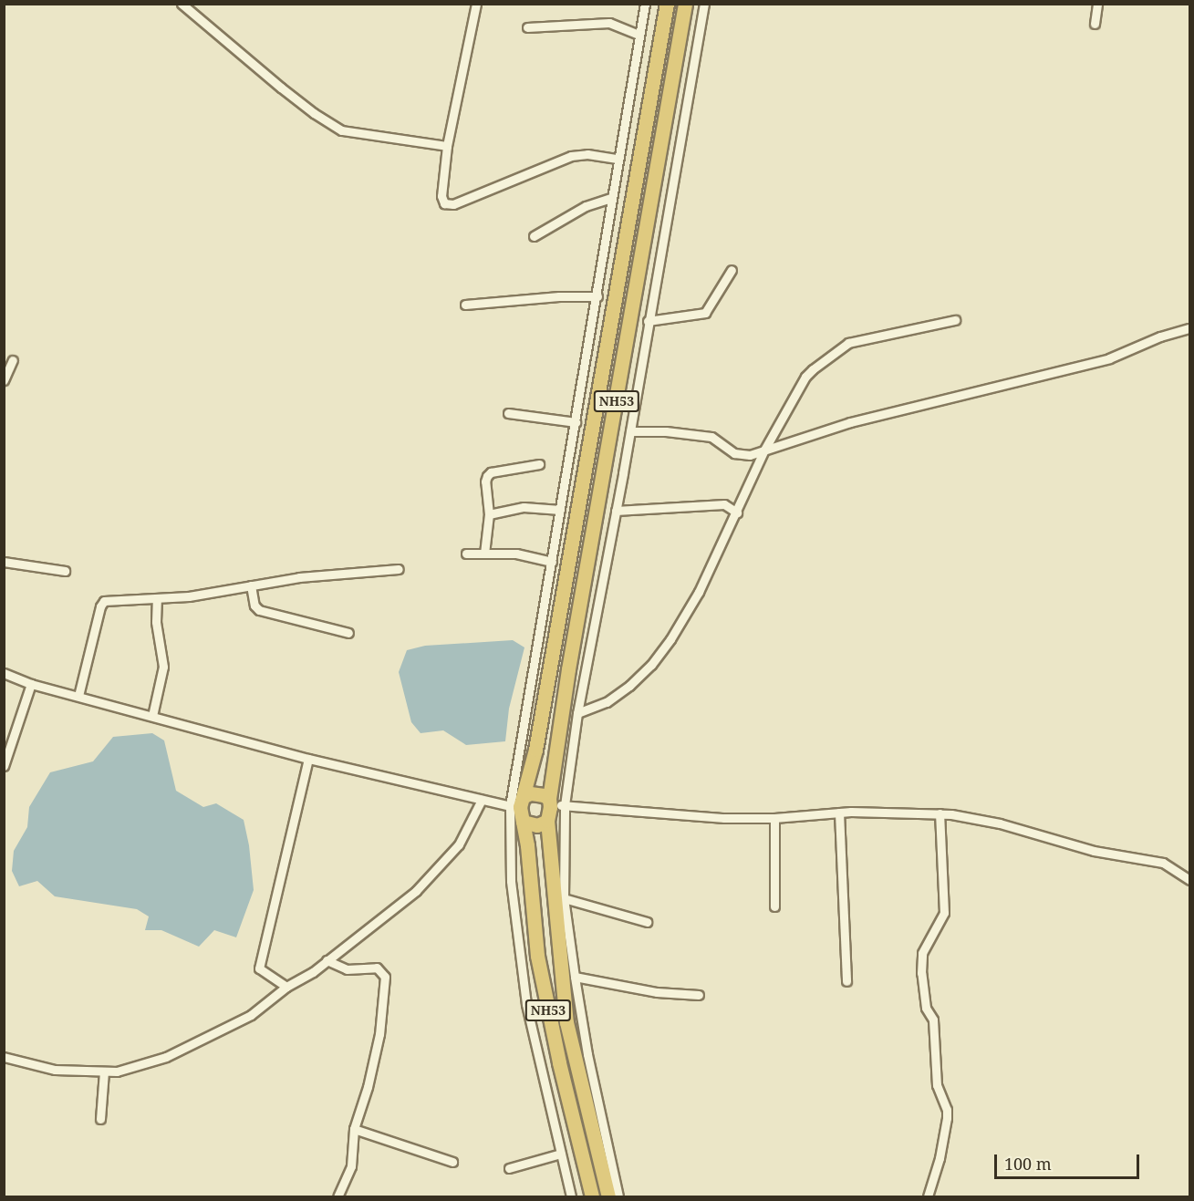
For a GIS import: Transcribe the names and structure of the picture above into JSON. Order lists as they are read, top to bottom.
{
  "streets": {
    "highway": ["NH53"]
  },
  "scale_bar": "100 m"
}
